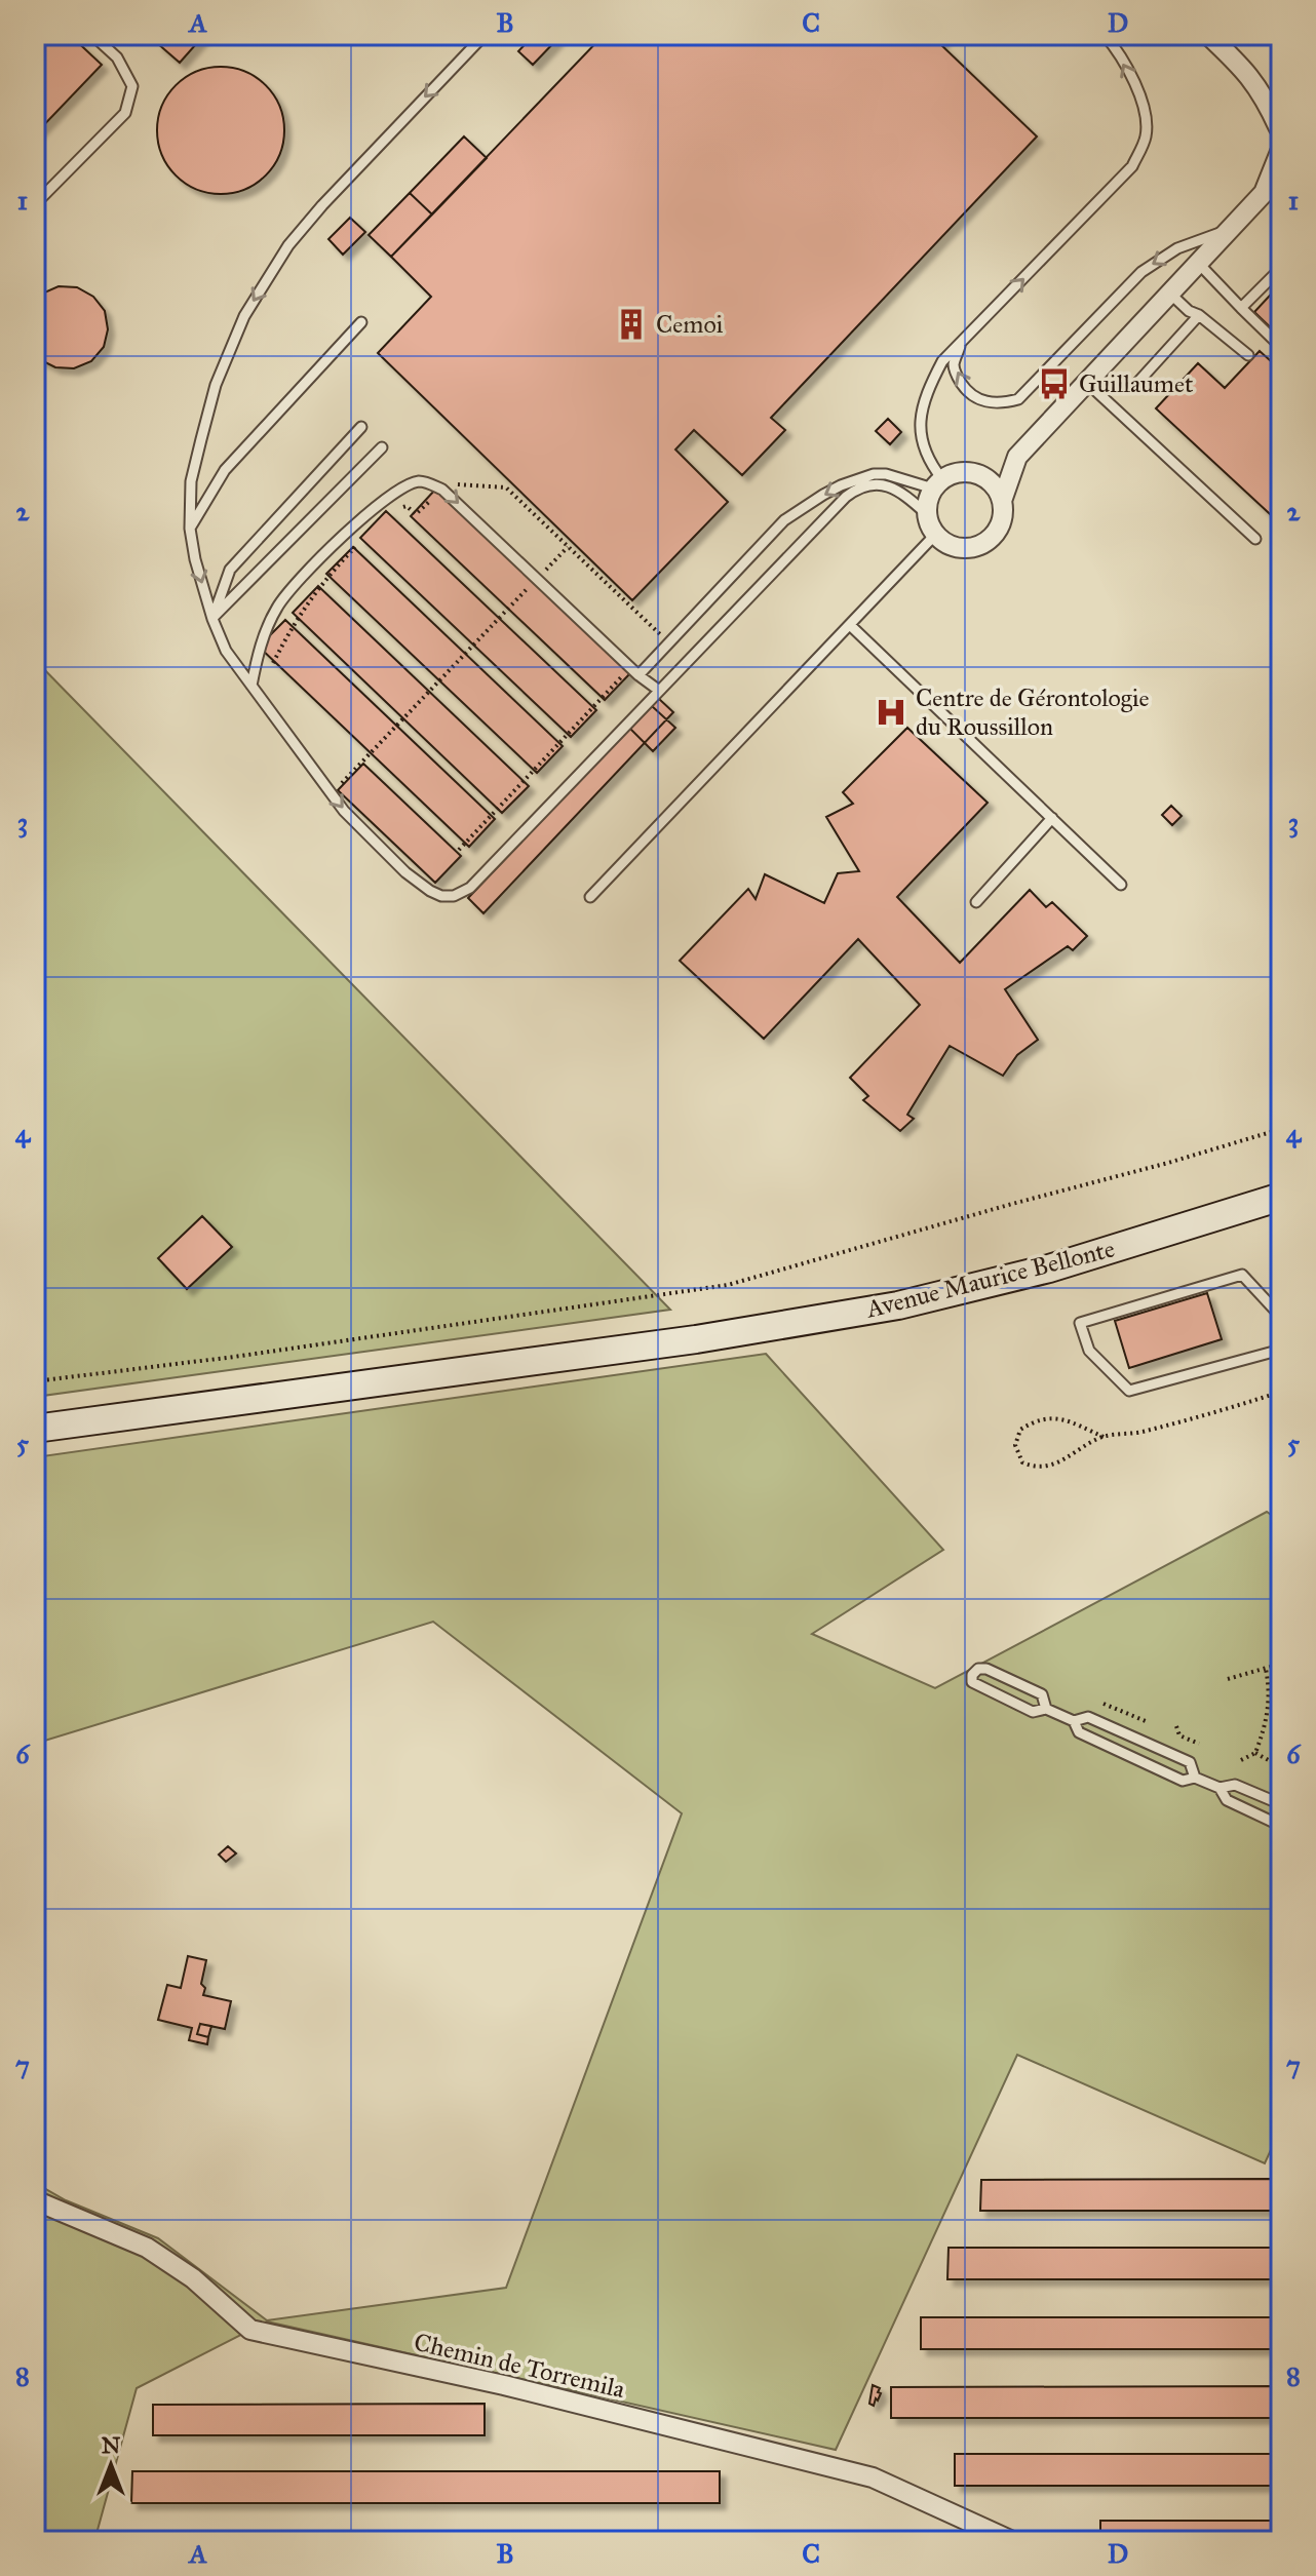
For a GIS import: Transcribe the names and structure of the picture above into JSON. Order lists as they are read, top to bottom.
{
  "streets": {
    "main road": ["Avenue Maurice Bellonte"],
    "street": ["Chemin de Torremila"]
  },
  "places": {
    "building": ["Cemoi"],
    "bus stop": ["Guillaumet"],
    "hospital": ["Centre de Gérontologie du Roussillon"]
  },
  "north": "top",
  "grid": {
    "columns": [
      "A",
      "B",
      "C",
      "D"
    ],
    "rows": [
      "1",
      "2",
      "3",
      "4",
      "5",
      "6",
      "7",
      "8"
    ]
  }
}
